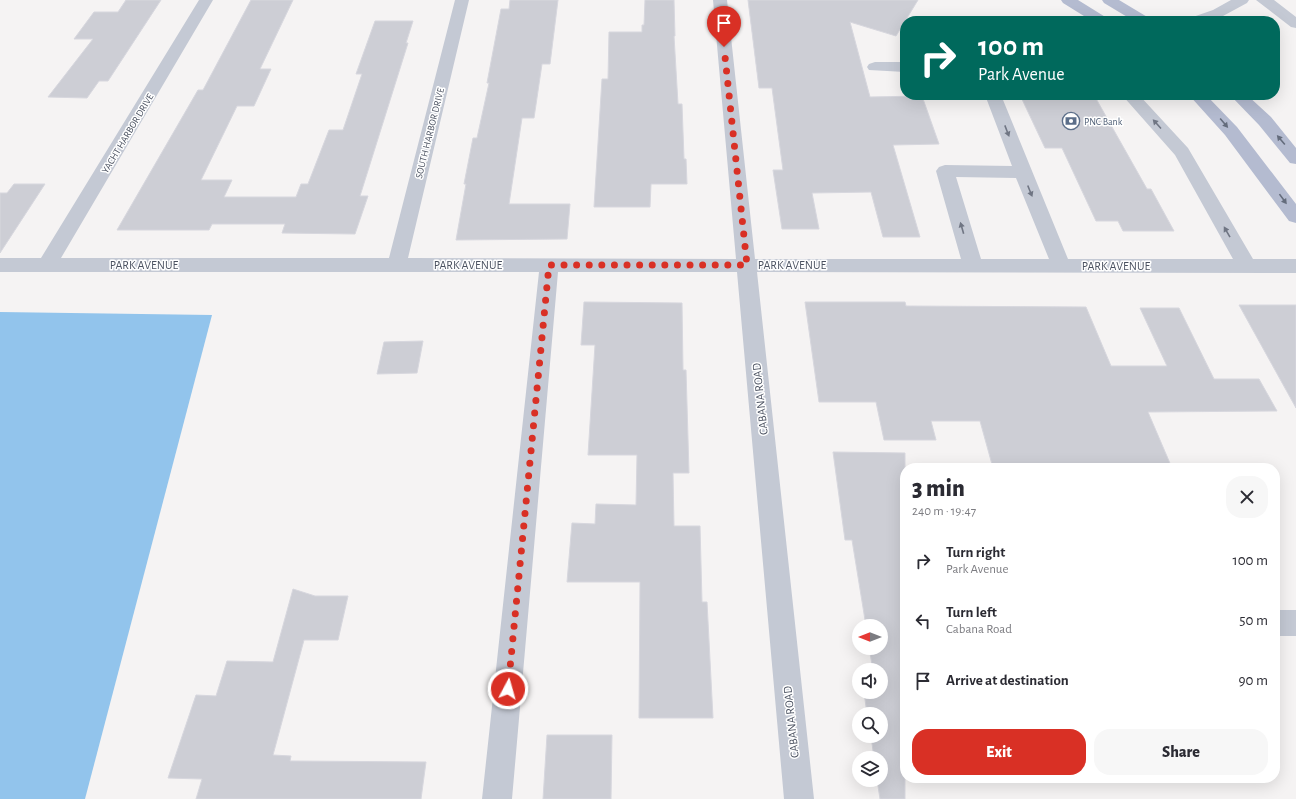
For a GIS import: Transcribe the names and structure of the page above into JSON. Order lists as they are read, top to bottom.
{
  "streets": {
    "street": [
      "YACHT HARBOR DRIVE",
      "SOUTH HARBOR DRIVE",
      "PARK AVENUE",
      "CABANA ROAD"
    ]
  },
  "crossings": [
    ["YACHT HARBOR DRIVE", "PARK AVENUE"],
    ["SOUTH HARBOR DRIVE", "PARK AVENUE"],
    ["PARK AVENUE", "CABANA ROAD"]
  ],
  "places": {
    "bank": ["PNC Bank"]
  },
  "north": "left",
  "page": {
    "turn": ["100 m", "Park Avenue"],
    "heading": ["3 min", "240 m · 19:47"],
    "list": [
      {
        "name": "Turn right",
        "note": "Park Avenue",
        "value": "100 m"
      },
      {
        "name": "Turn left",
        "note": "Cabana Road",
        "value": "50 m"
      },
      {
        "name": "Arrive at destination",
        "value": "90 m"
      }
    ],
    "buttons": ["Exit", "Share"]
  }
}
